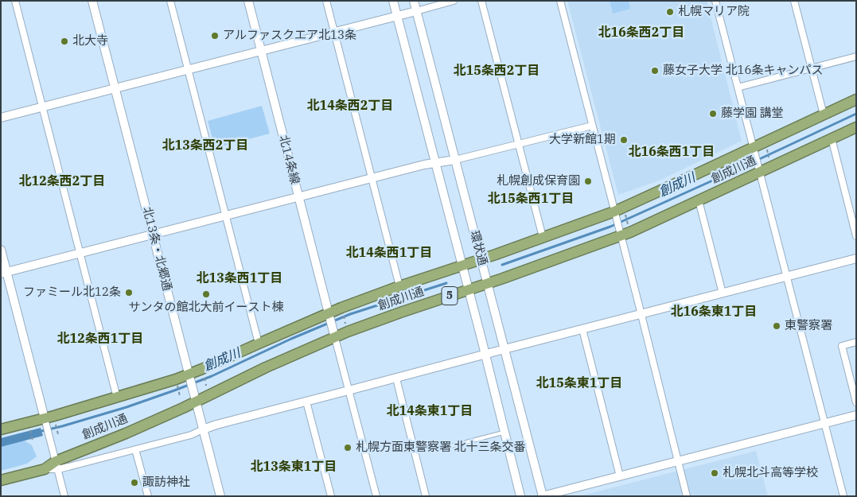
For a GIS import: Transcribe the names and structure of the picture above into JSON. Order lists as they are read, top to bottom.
{
  "streets": {
    "highway": ["創成川通", "5"],
    "street": ["北14条線", "環状通", "北13条・北郷通"]
  },
  "crossings": [
    ["北14条線", "創成川通"],
    ["創成川通", "環状通"],
    ["創成川通", "北13条・北郷通"]
  ],
  "districts": [
    "北16条西2丁目",
    "北15条西2丁目",
    "北14条西2丁目",
    "北13条西2丁目",
    "北16条西1丁目",
    "北12条西2丁目",
    "北15条西1丁目",
    "北14条西1丁目",
    "北13条西1丁目",
    "北16条東1丁目",
    "北12条西1丁目",
    "北15条東1丁目",
    "北14条東1丁目",
    "北13条東1丁目"
  ],
  "water": ["創成川"],
  "places": [
    "札幌マリア院",
    "アルファスクエア北13条",
    "北大寺",
    "藤女子大学 北16条キャンパス",
    "藤学園 講堂",
    "大学新館1期",
    "札幌創成保育園",
    "ファミール北12条",
    "サンタの館北大前イースト棟",
    "東警察署",
    "札幌方面東警察署 北十三条交番",
    "札幌北斗高等学校",
    "諏訪神社"
  ]
}
